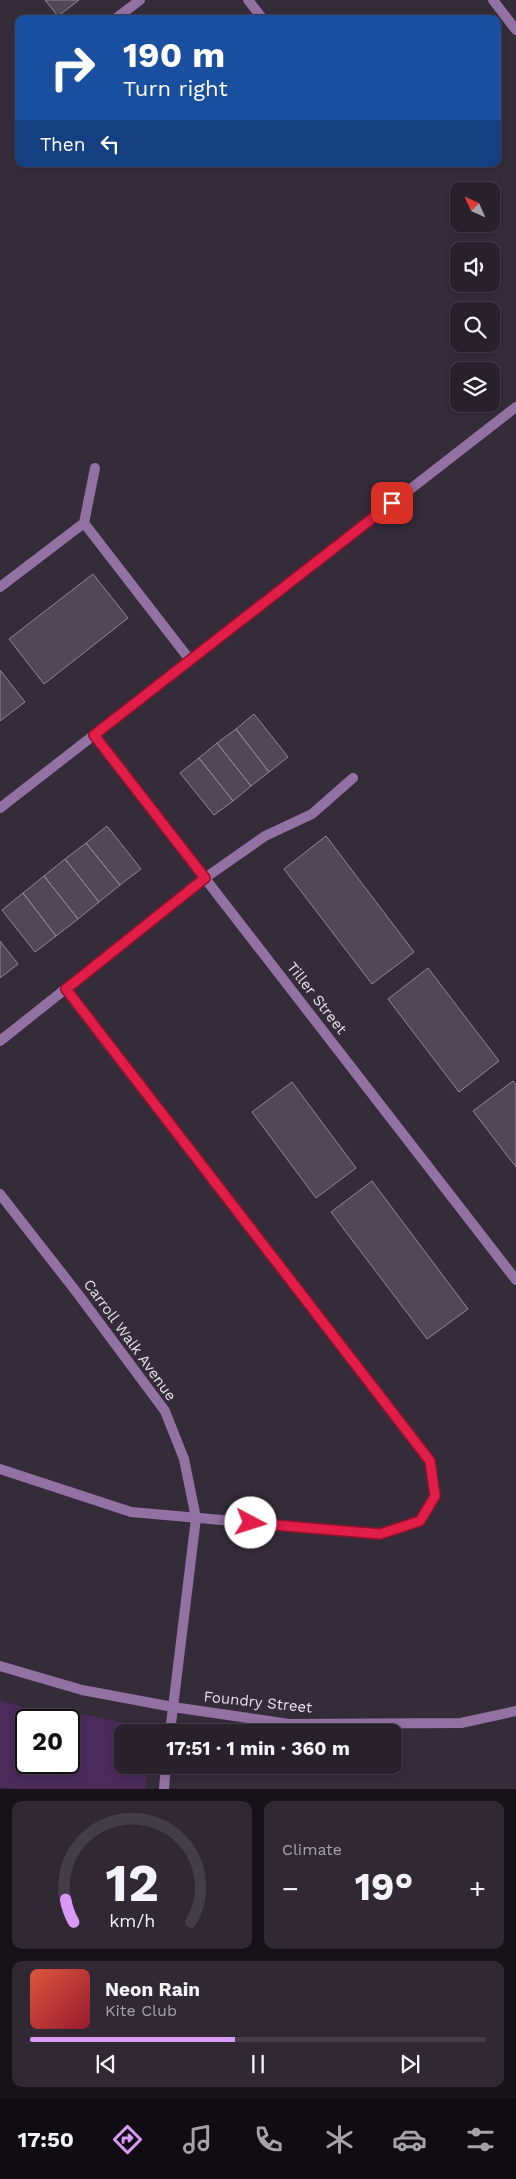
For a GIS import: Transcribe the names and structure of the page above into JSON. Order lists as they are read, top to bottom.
{
  "streets": {
    "street": ["Tiller Street", "Carroll Walk Avenue", "Foundry Street"]
  },
  "crossings": [
    ["Carroll Walk Avenue", "Foundry Street"]
  ],
  "north": "top left",
  "page": {
    "turn": ["190 m", "Turn right"],
    "then": "Then",
    "limit": "20",
    "trip": "17:51 · 1 min · 360 m",
    "tile": "Climate",
    "heat": ["−", "19°", "+"],
    "song": ["Neon Rain", "Kite Club"],
    "tabs": "17:50",
    "gauge": ["12", "km/h"]
  }
}
